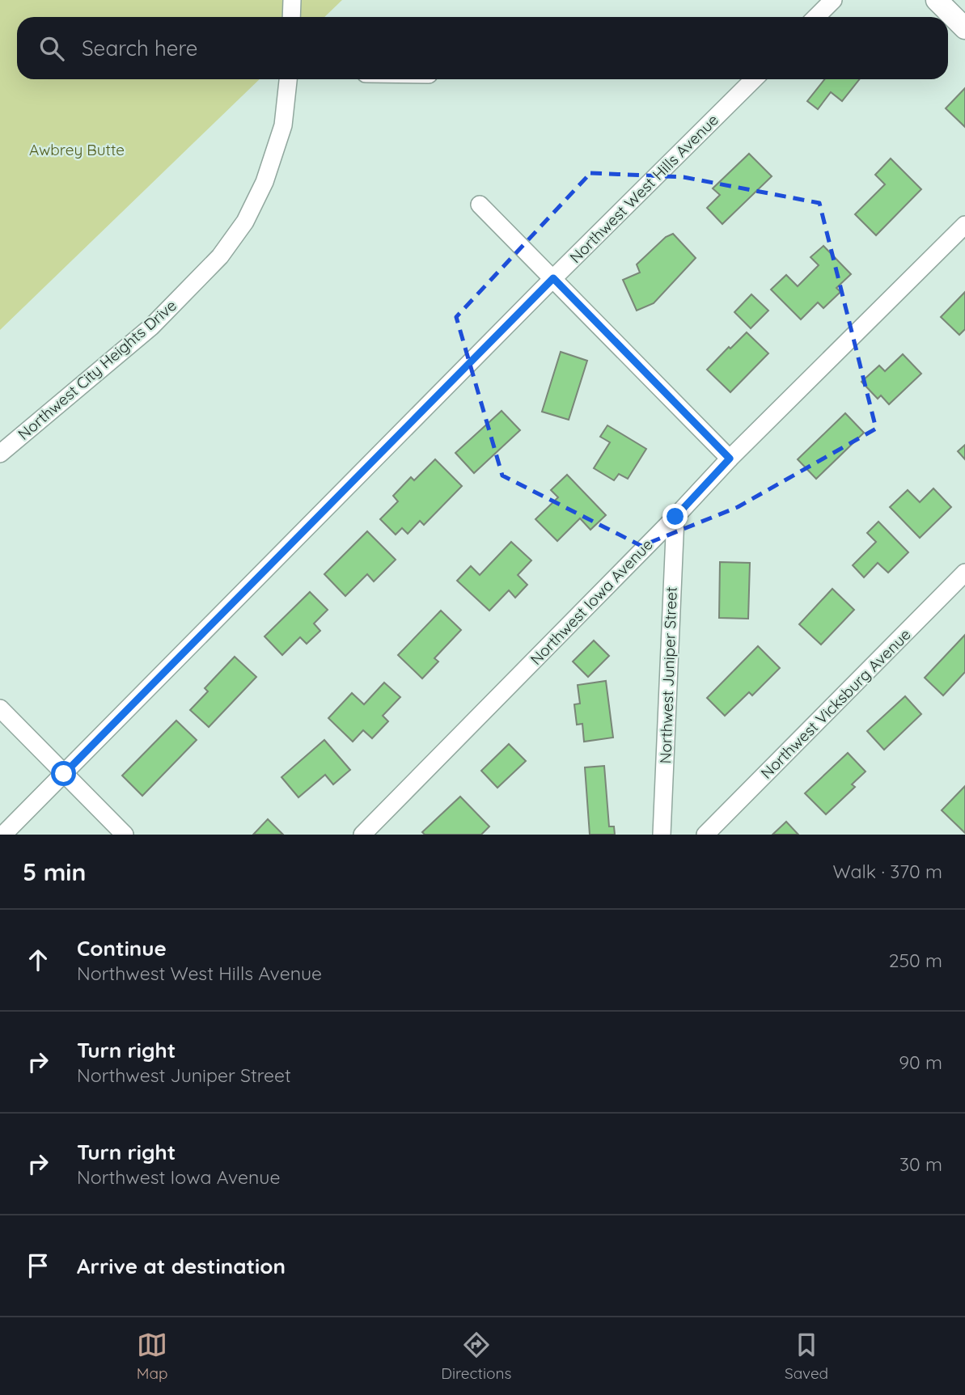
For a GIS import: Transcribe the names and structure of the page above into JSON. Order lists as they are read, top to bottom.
{
  "streets": {
    "street": [
      "Northwest West Hills Avenue",
      "Northwest City Heights Drive",
      "Northwest Iowa Avenue",
      "Northwest Juniper Street",
      "Northwest Vicksburg Avenue"
    ]
  },
  "crossings": [
    ["Northwest Iowa Avenue", "Northwest Juniper Street"]
  ],
  "parks": ["Awbrey Butte"],
  "page": {
    "search": "Search here",
    "heading": ["5 min", "Walk · 370 m"],
    "list": [
      ["Continue", "Northwest West Hills Avenue", "250 m"],
      ["Turn right", "Northwest Juniper Street", "90 m"],
      ["Turn right", "Northwest Iowa Avenue", "30 m"],
      "Arrive at destination"
    ],
    "nav": ["Map", "Directions", "Saved"]
  }
}
